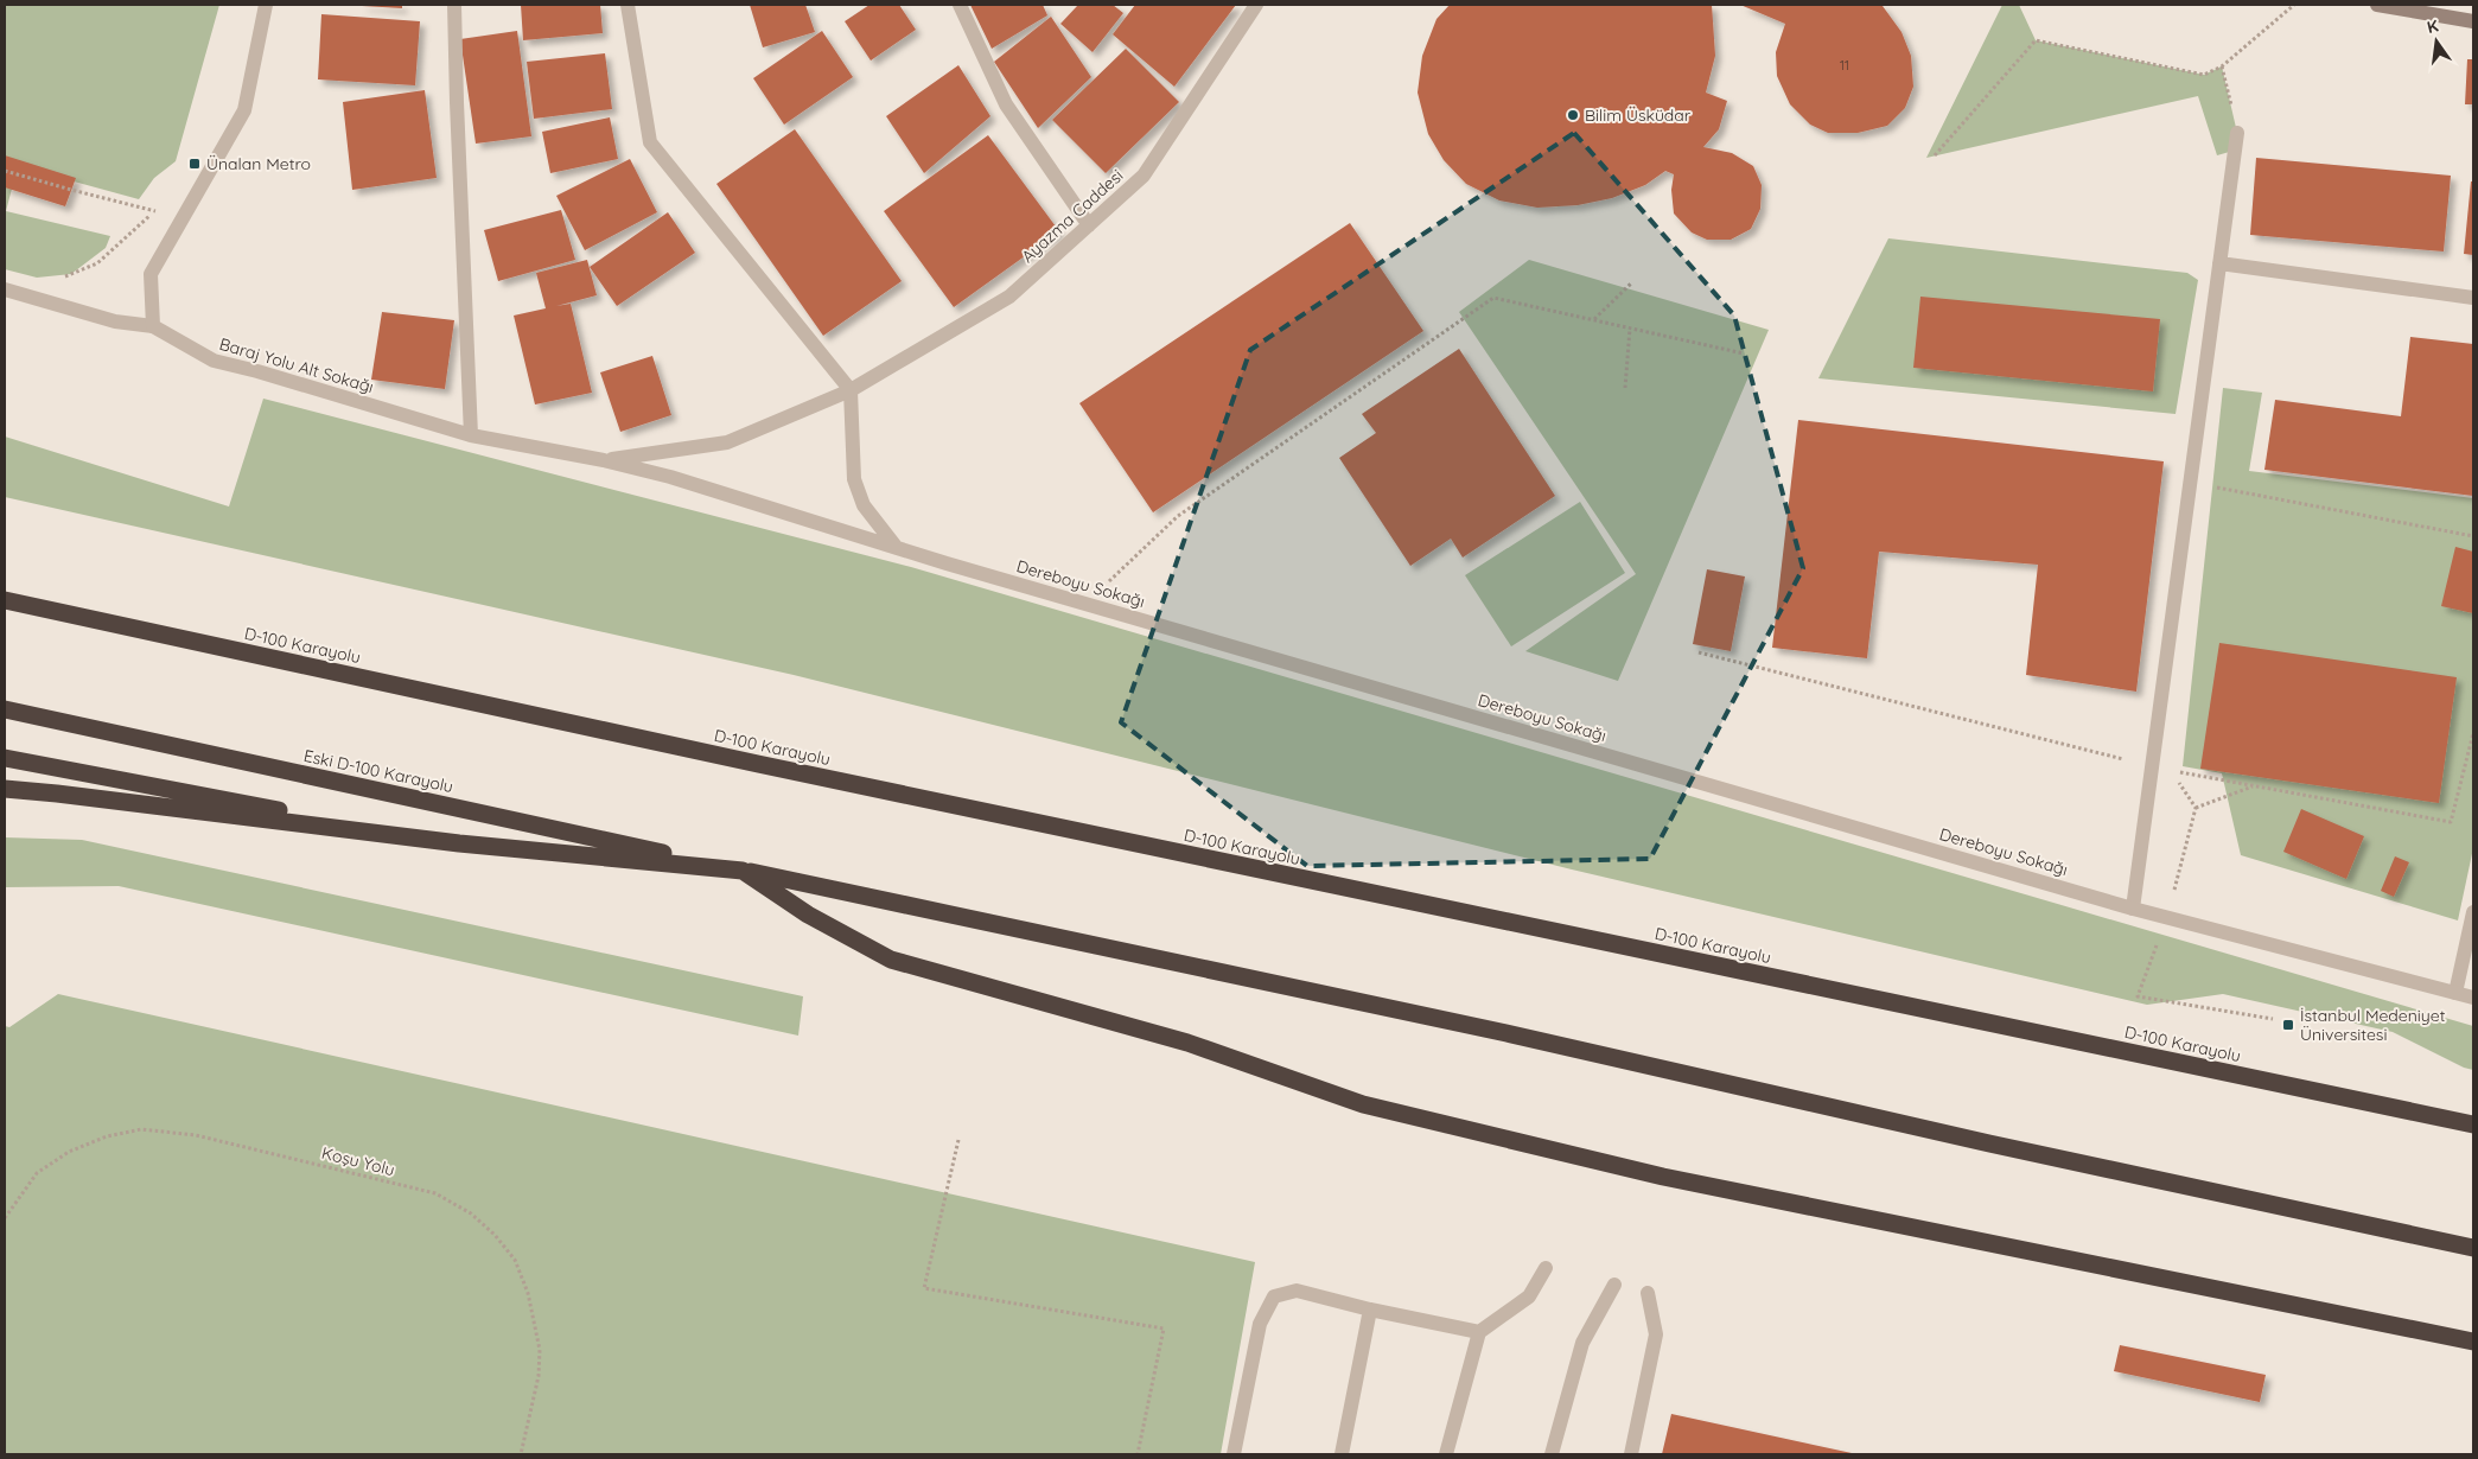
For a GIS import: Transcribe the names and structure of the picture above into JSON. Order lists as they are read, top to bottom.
{
  "streets": {
    "highway": ["D-100 Karayolu", "Eski D-100 Karayolu"],
    "street": ["Ayazma Caddesi", "Baraj Yolu Alt Sokağı", "Dereboyu Sokağı"],
    "path": ["Koşu Yolu"]
  },
  "crossings": [
    ["Ayazma Caddesi", "Baraj Yolu Alt Sokağı"],
    ["Ayazma Caddesi", "Dereboyu Sokağı"],
    ["Baraj Yolu Alt Sokağı", "Dereboyu Sokağı"]
  ],
  "places": {
    "other": ["Bilim Üsküdar"],
    "transit": ["Ünalan Metro", "İstanbul Medeniyet Üniversitesi"]
  },
  "house_numbers": ["11"],
  "north": "top"
}
